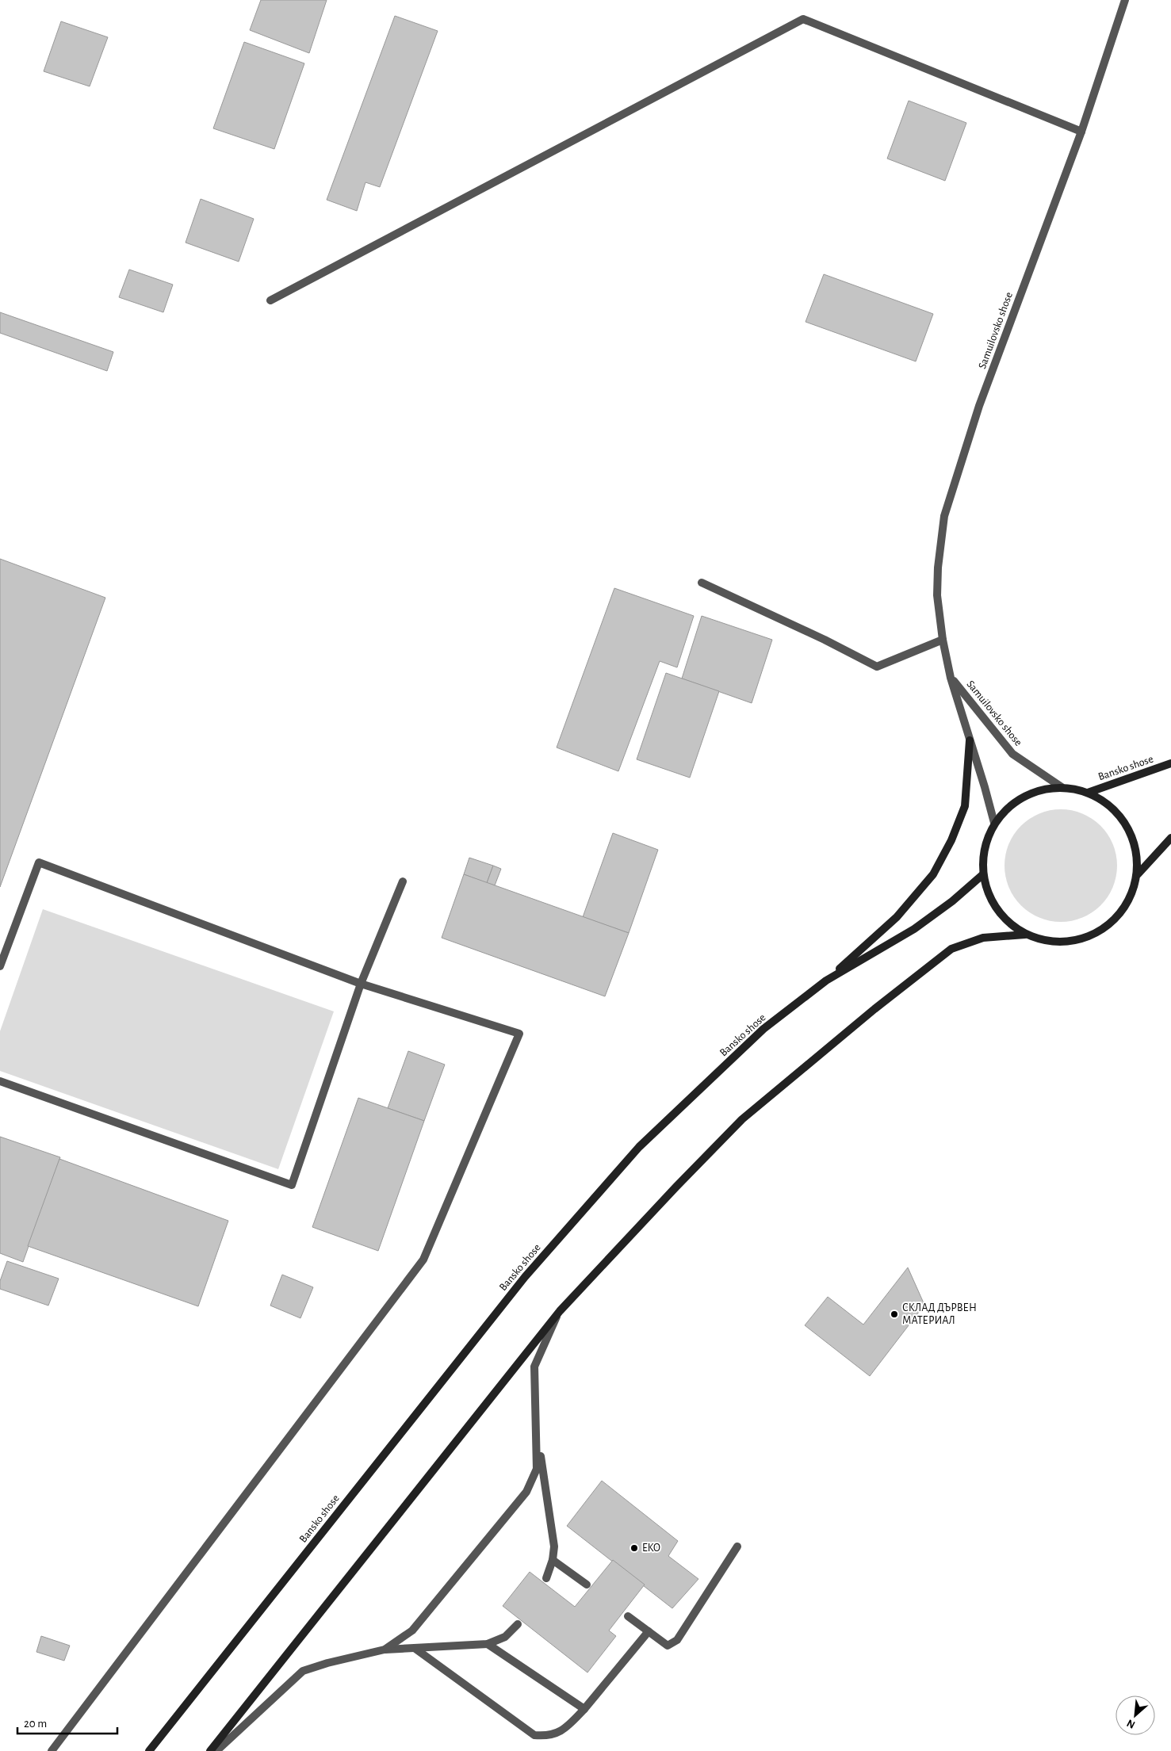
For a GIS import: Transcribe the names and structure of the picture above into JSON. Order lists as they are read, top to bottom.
{
  "streets": {
    "main road": ["Bansko shose"],
    "street": ["Samuilovsko shose"]
  },
  "places": ["СКЛАД ДЪРВЕН МАТЕРИАЛ", "EKO"],
  "scale_bar": "20 m",
  "north": "bottom left"
}
